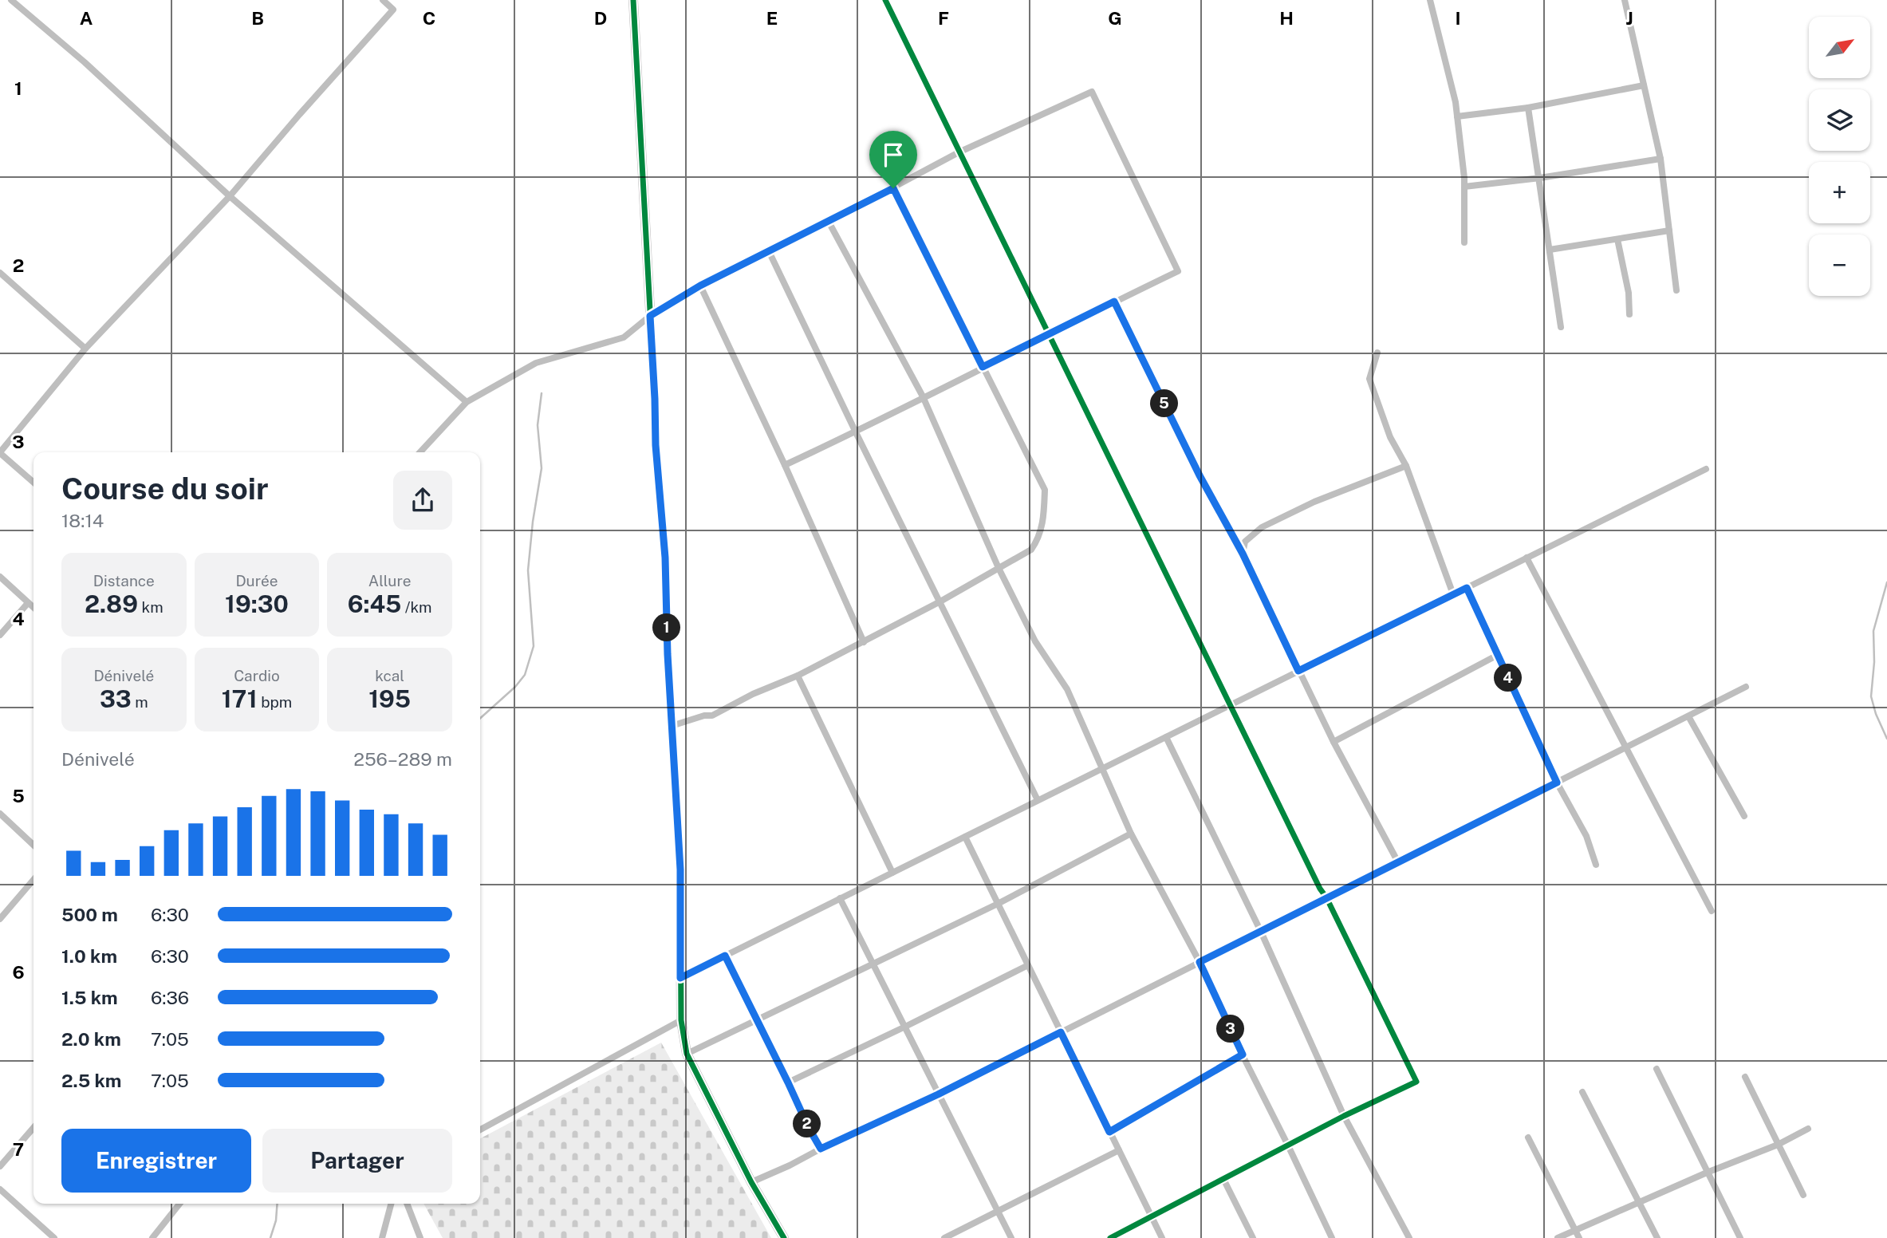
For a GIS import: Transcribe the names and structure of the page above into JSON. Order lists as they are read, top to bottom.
{
  "north": "top right",
  "page": {
    "map_buttons": ["+", "−"],
    "pins": [
      "5",
      "1",
      "4",
      "3",
      "2"
    ],
    "heading": ["Course du soir", "18:14"],
    "stats": [
      ["Distance", "2.89 km"],
      ["Durée", "19:30"],
      ["Allure", "6:45 /km"],
      ["Dénivelé", "33 m"],
      ["Cardio", "171 bpm"],
      ["kcal", "195"]
    ],
    "chart": ["Dénivelé", "256–289 m"],
    "list": [
      {
        "name": "500 m",
        "note": "6:30"
      },
      {
        "name": "1.0 km",
        "note": "6:30"
      },
      {
        "name": "1.5 km",
        "note": "6:36"
      },
      {
        "name": "2.0 km",
        "note": "7:05"
      },
      {
        "name": "2.5 km",
        "note": "7:05"
      }
    ],
    "buttons": ["Enregistrer", "Partager"]
  },
  "grid": {
    "columns": [
      "A",
      "B",
      "C",
      "D",
      "E",
      "F",
      "G",
      "H",
      "I",
      "J"
    ],
    "rows": [
      "1",
      "2",
      "3",
      "4",
      "5",
      "6",
      "7"
    ]
  }
}
